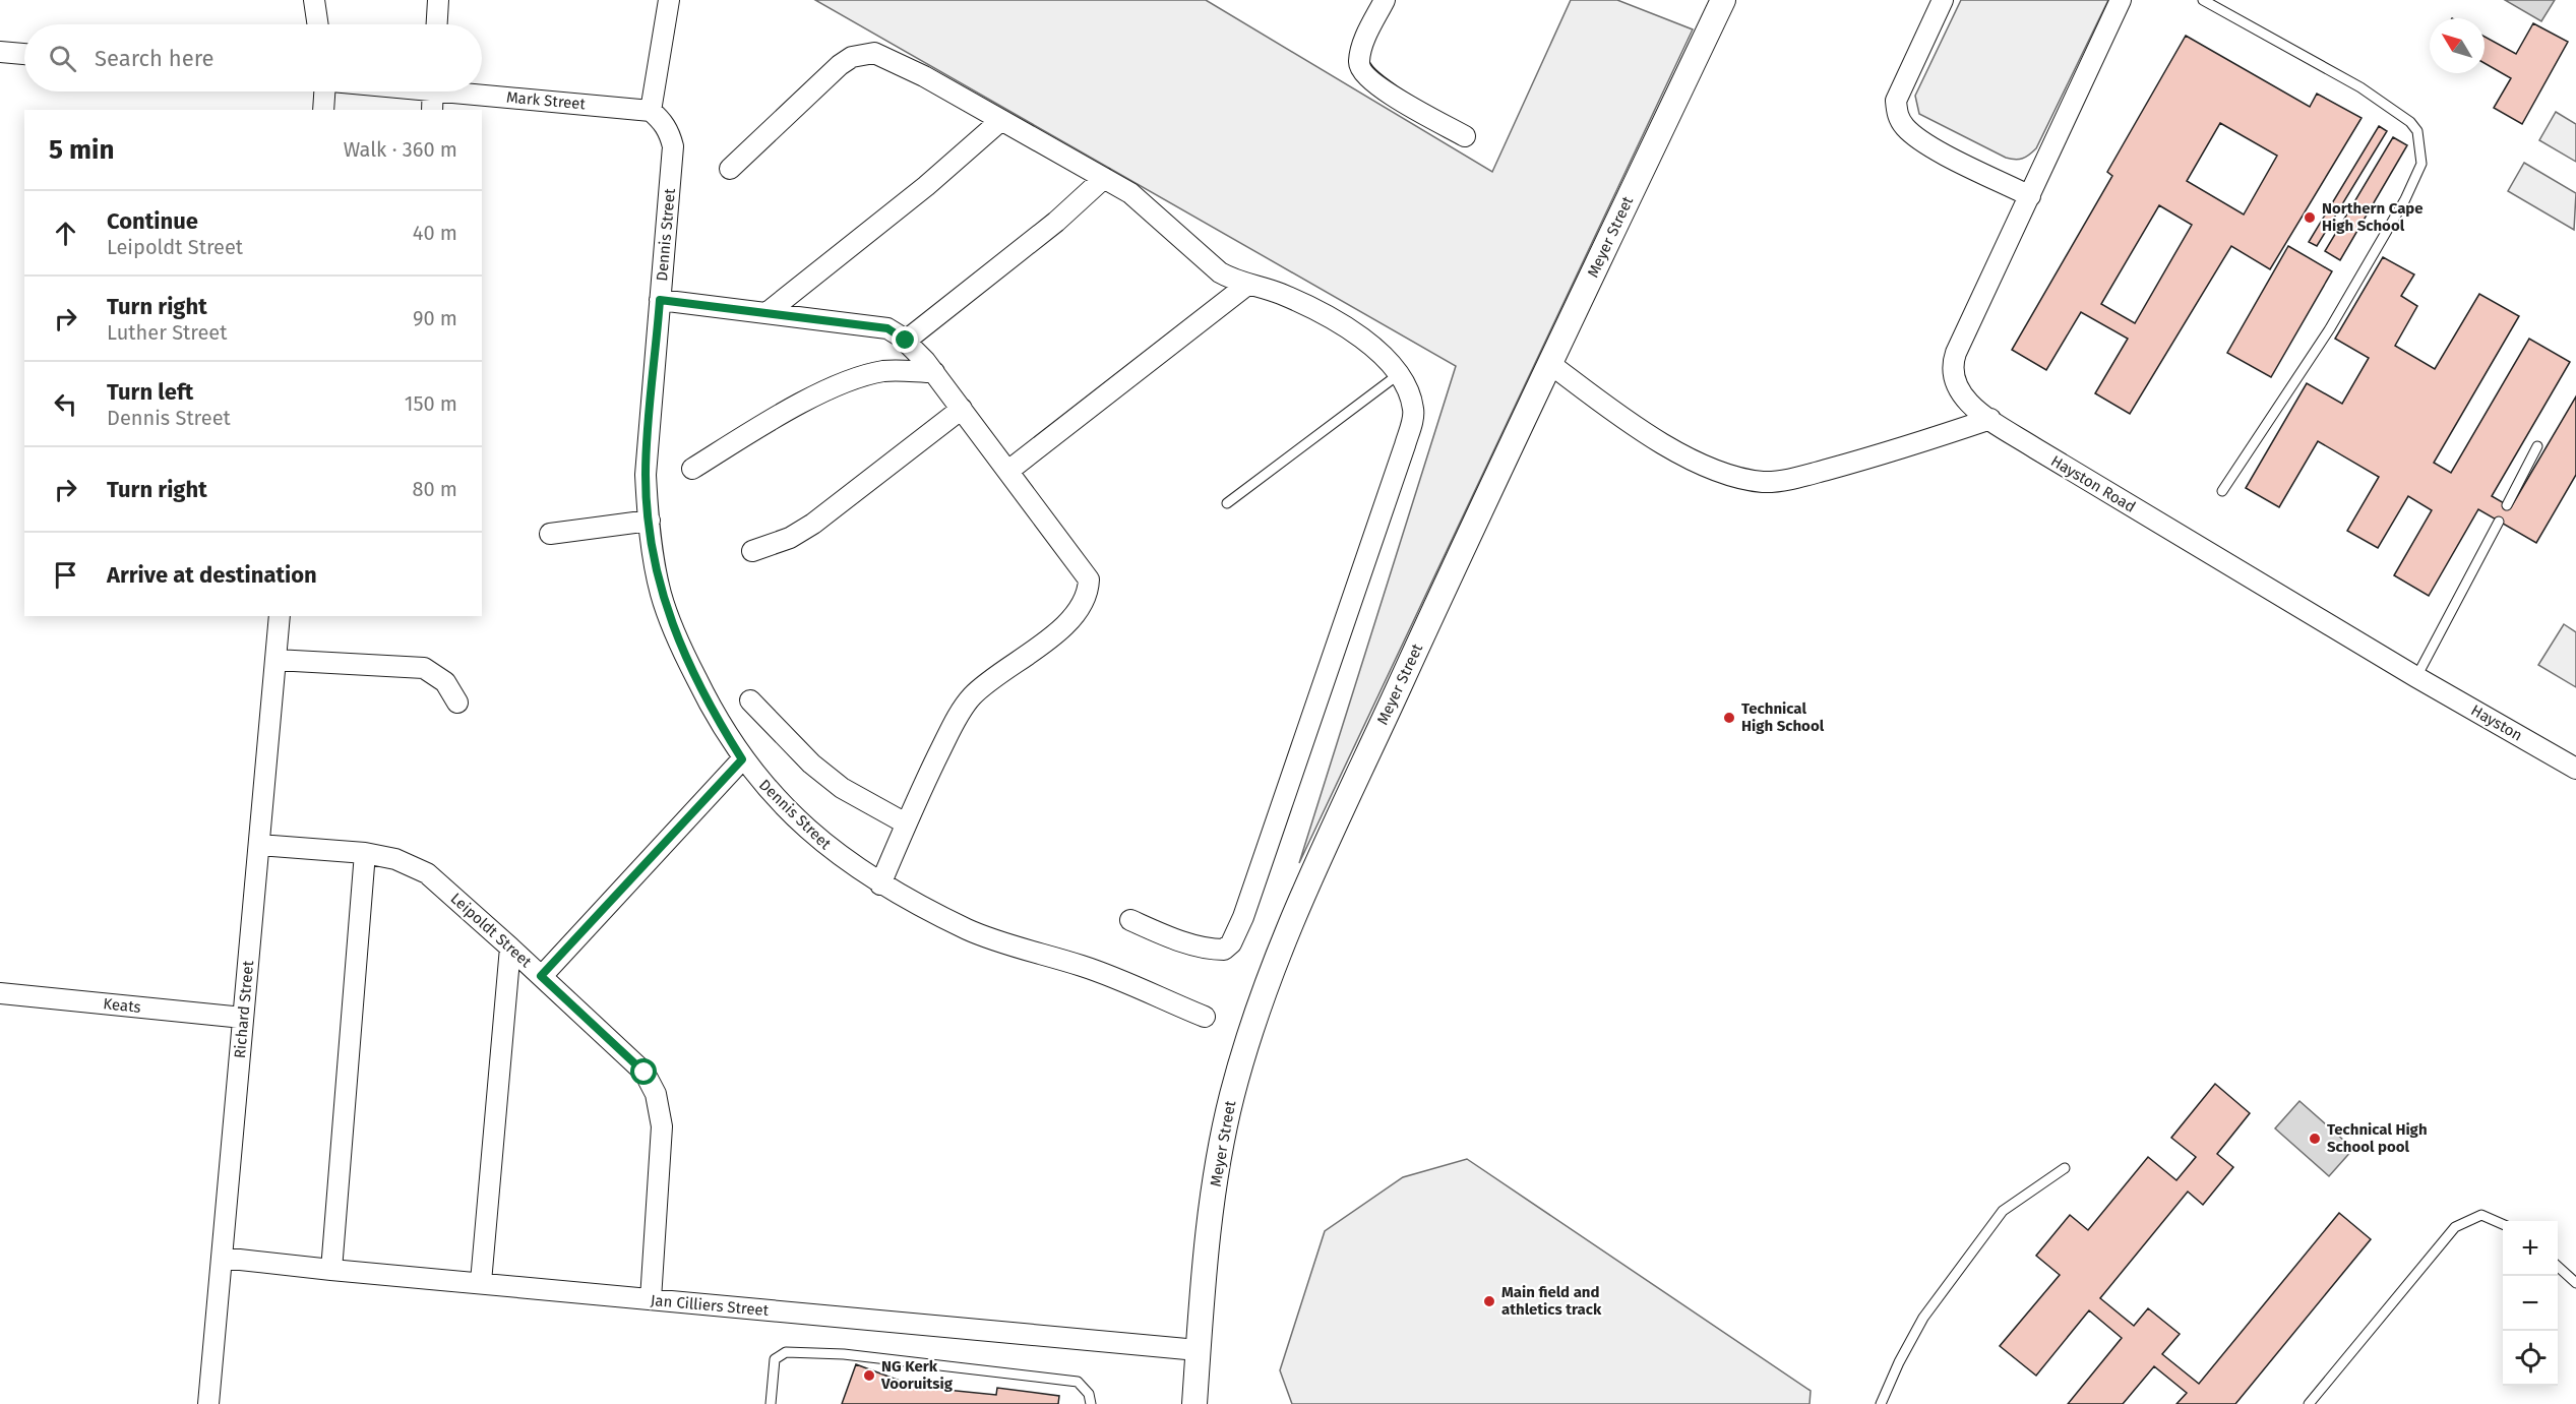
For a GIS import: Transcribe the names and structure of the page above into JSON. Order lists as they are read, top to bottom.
{
  "streets": {
    "street": [
      "Mark Street",
      "Dennis Street",
      "Meyer Street",
      "Hayston Road",
      "Hayston",
      "Leipoldt Street",
      "Keats",
      "Richard Street",
      "Jan Cilliers Street"
    ]
  },
  "crossings": [
    ["Mark Street", "Dennis Street"],
    ["Meyer Street", "Jan Cilliers Street"],
    ["Hayston Road", "Hayston"],
    ["Leipoldt Street", "Richard Street"],
    ["Leipoldt Street", "Jan Cilliers Street"],
    ["Keats", "Richard Street"],
    ["Richard Street", "Jan Cilliers Street"]
  ],
  "places": [
    "Northern Cape High School",
    "Technical High School",
    "Technical High School pool",
    "Main field and athletics track",
    "NG Kerk Vooruitsig"
  ],
  "north": "top left",
  "page": {
    "search": "Search here",
    "heading": ["5 min", "Walk · 360 m"],
    "list": [
      ["Continue", "Leipoldt Street", "40 m"],
      ["Turn right", "Luther Street", "90 m"],
      ["Turn left", "Dennis Street", "150 m"],
      ["Turn right", "80 m"],
      "Arrive at destination"
    ],
    "map_buttons": ["+", "−"]
  }
}
